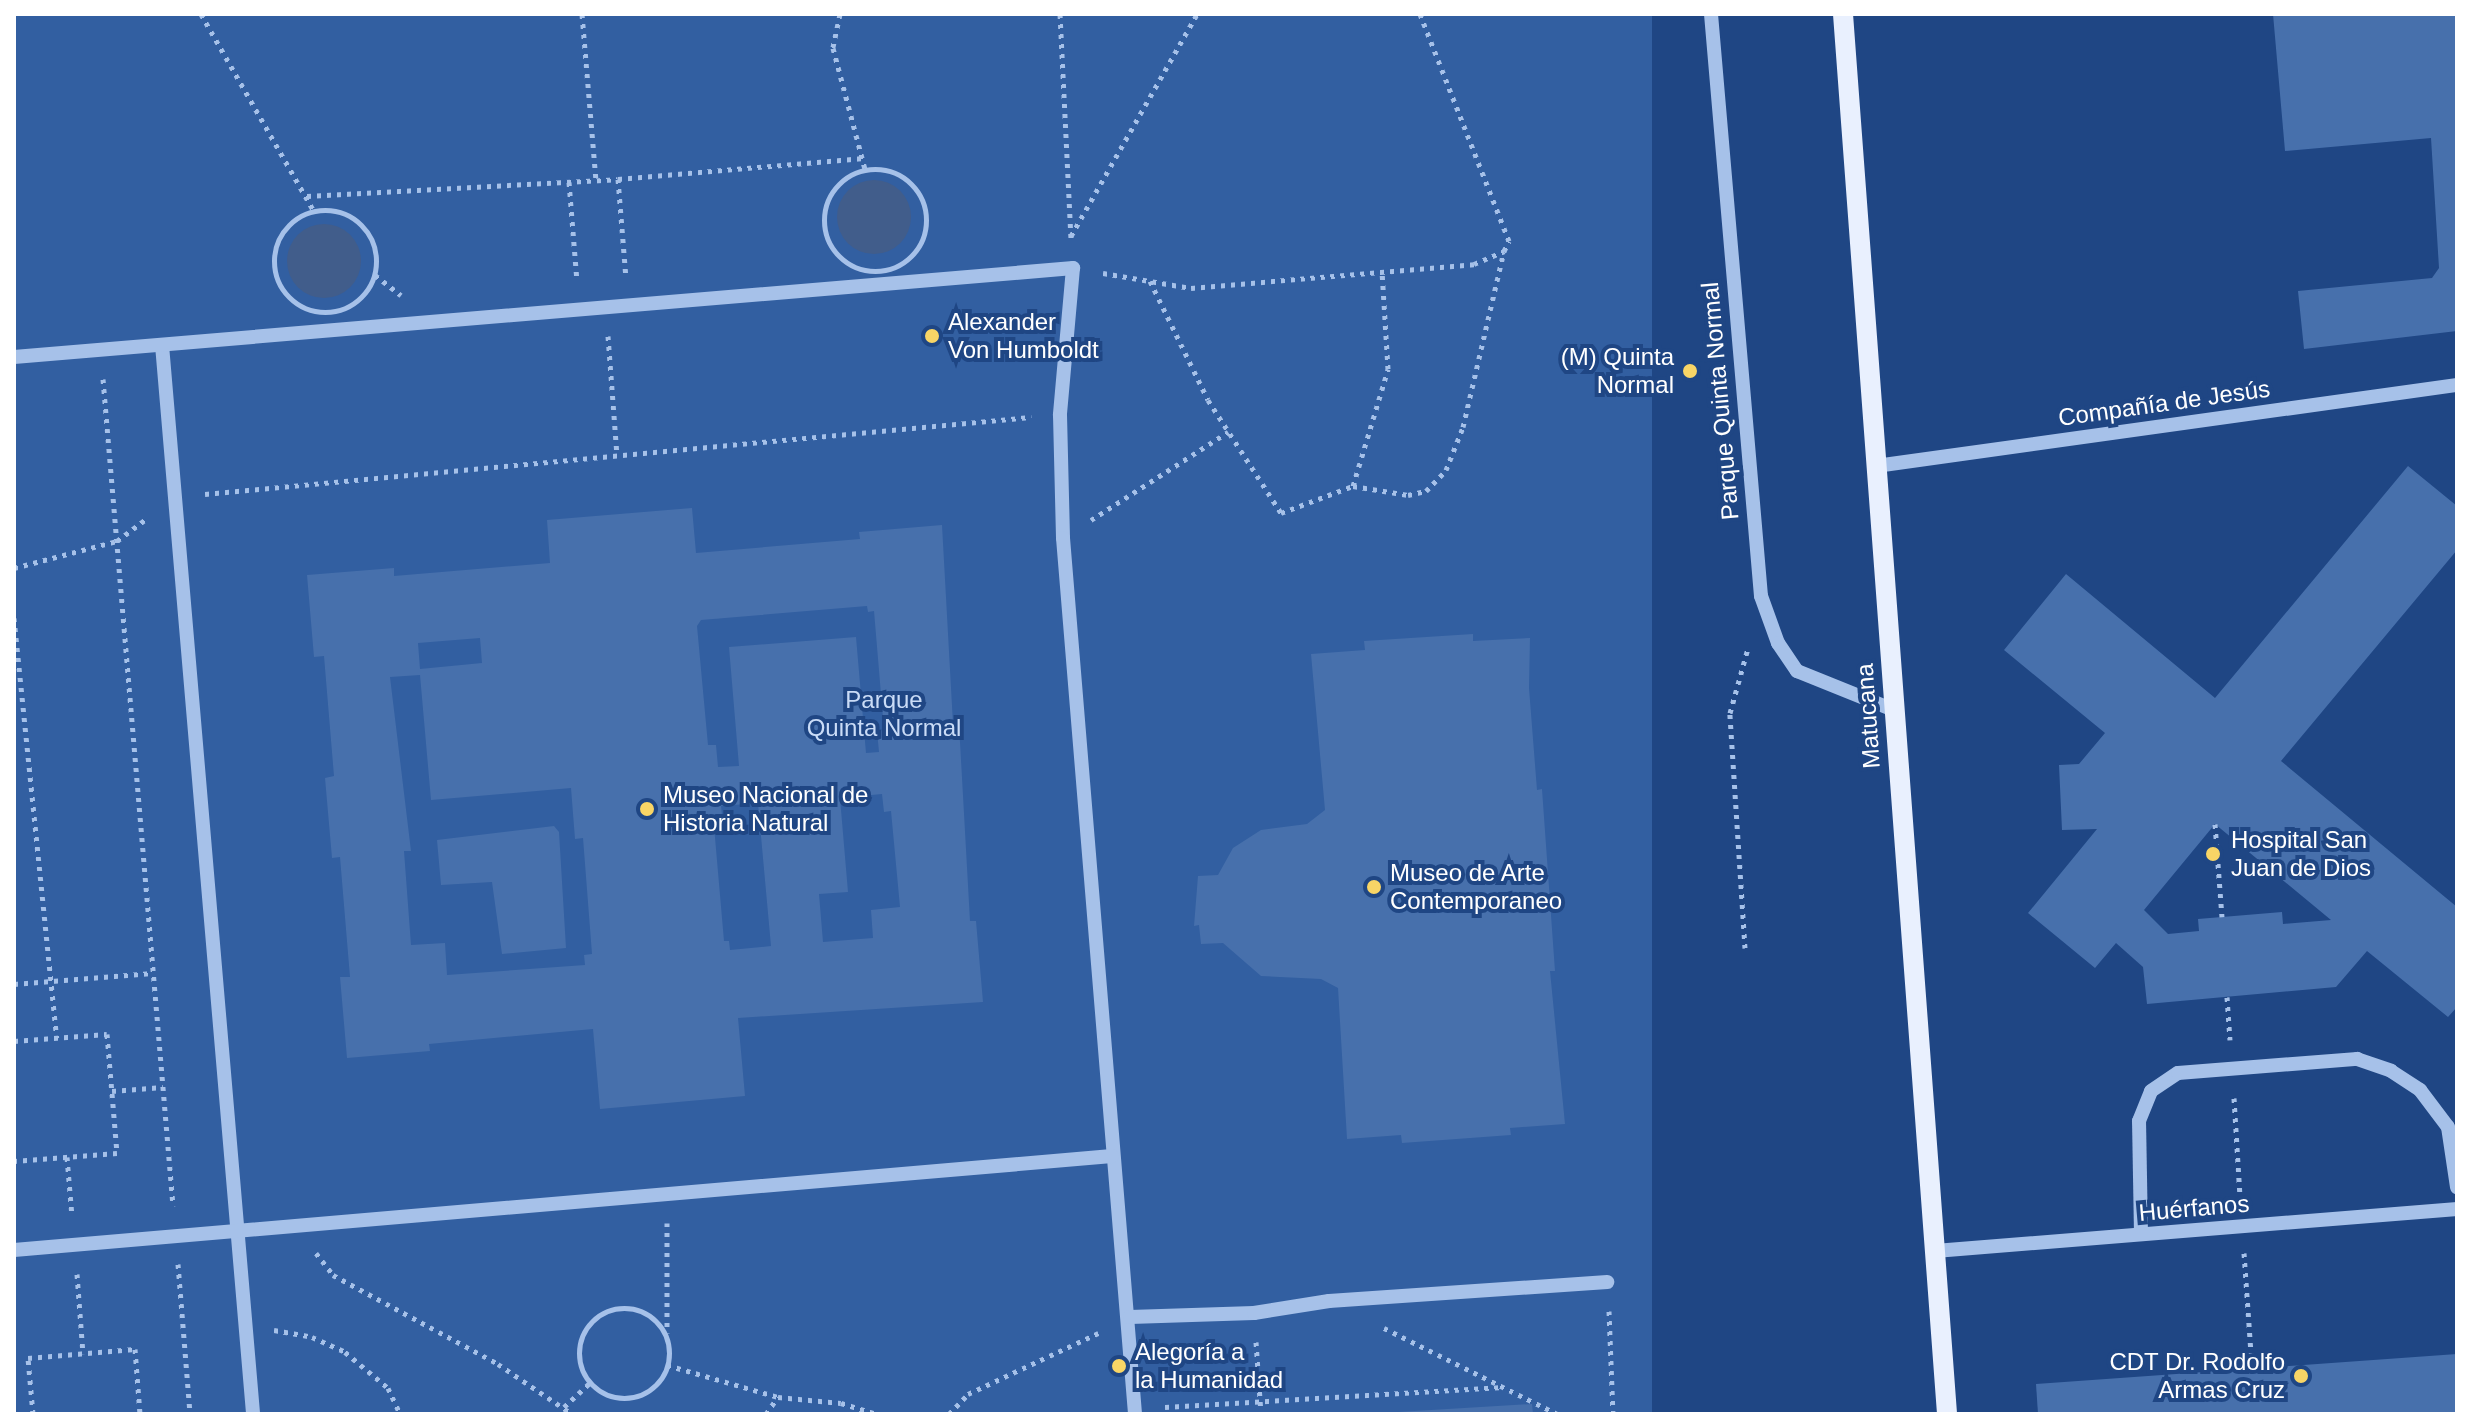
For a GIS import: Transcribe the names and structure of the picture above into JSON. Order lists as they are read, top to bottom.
{
  "streets": {
    "main road": ["Matucana"],
    "street": ["Parque Quinta Normal", "Compañía de Jesús", "Huérfanos"]
  },
  "crossings": [
    ["Parque Quinta Normal", "Matucana"],
    ["Compañía de Jesús", "Matucana"],
    ["Matucana", "Huérfanos"]
  ],
  "parks": ["Parque Quinta Normal"],
  "places": [
    "Alexander Von Humboldt",
    "(M) Quinta Normal",
    "Museo Nacional de Historia Natural",
    "Hospital San Juan de Dios",
    "Museo de Arte Contemporaneo",
    "Alegoría a la Humanidad",
    "CDT Dr. Rodolfo Armas Cruz"
  ]
}
